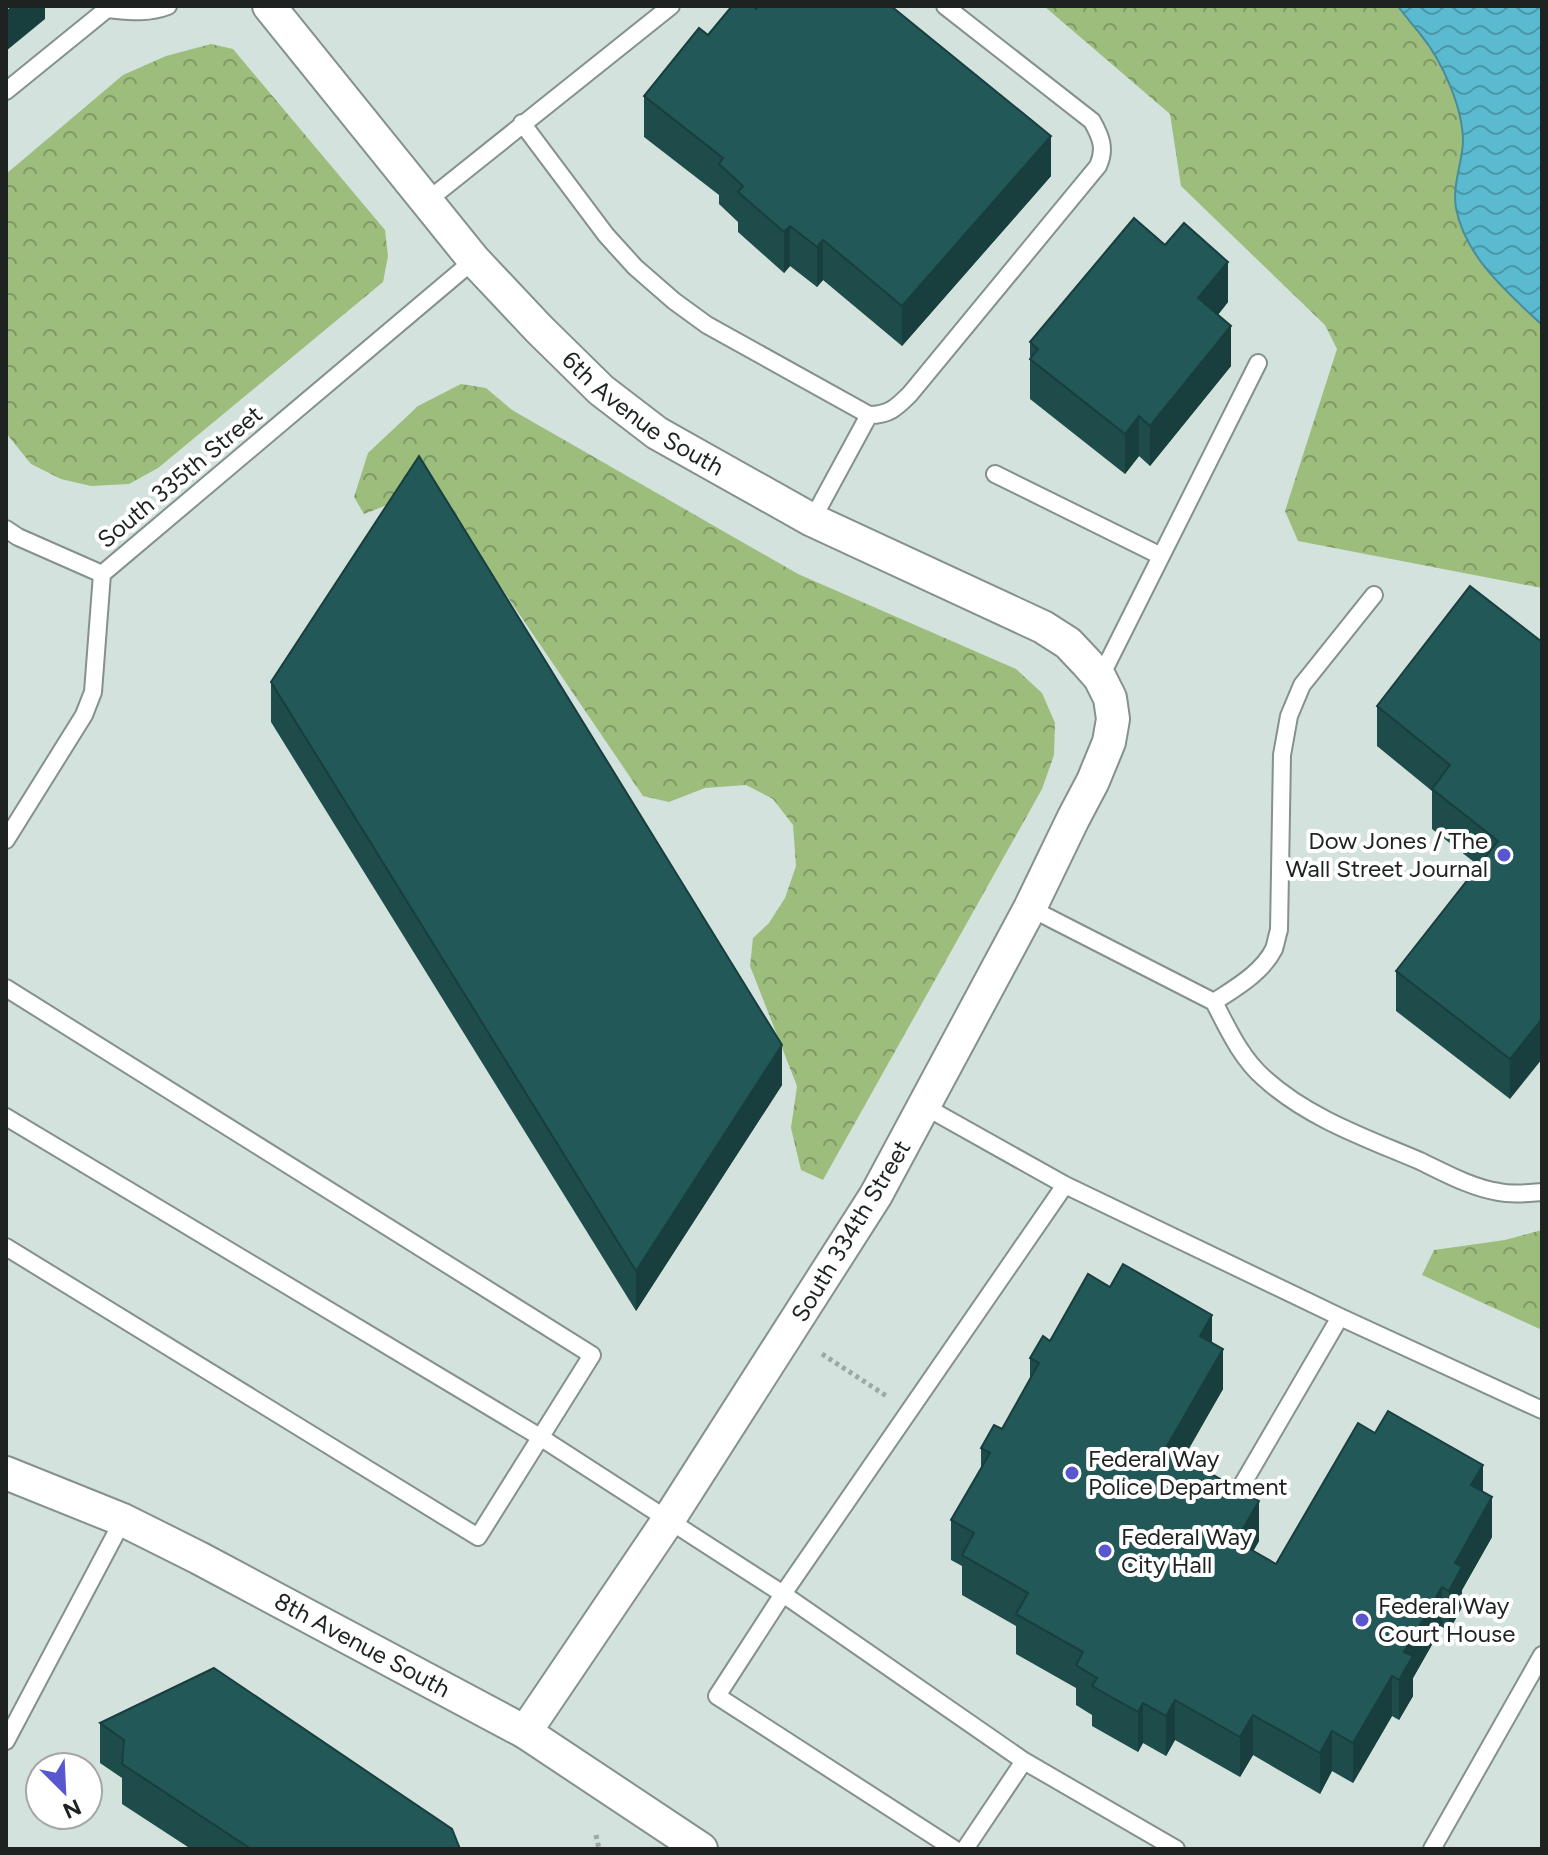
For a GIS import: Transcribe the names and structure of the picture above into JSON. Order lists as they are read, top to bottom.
{
  "streets": {
    "street": ["6th Avenue South", "South 334th Street", "8th Avenue South"],
    "lane": ["South 335th Street"]
  },
  "crossings": [
    ["6th Avenue South", "South 335th Street"],
    ["6th Avenue South", "South 334th Street"],
    ["South 334th Street", "8th Avenue South"]
  ],
  "places": [
    "Dow Jones / The Wall Street Journal",
    "Federal Way Police Department",
    "Federal Way City Hall",
    "Federal Way Court House"
  ],
  "north": "bottom right"
}
